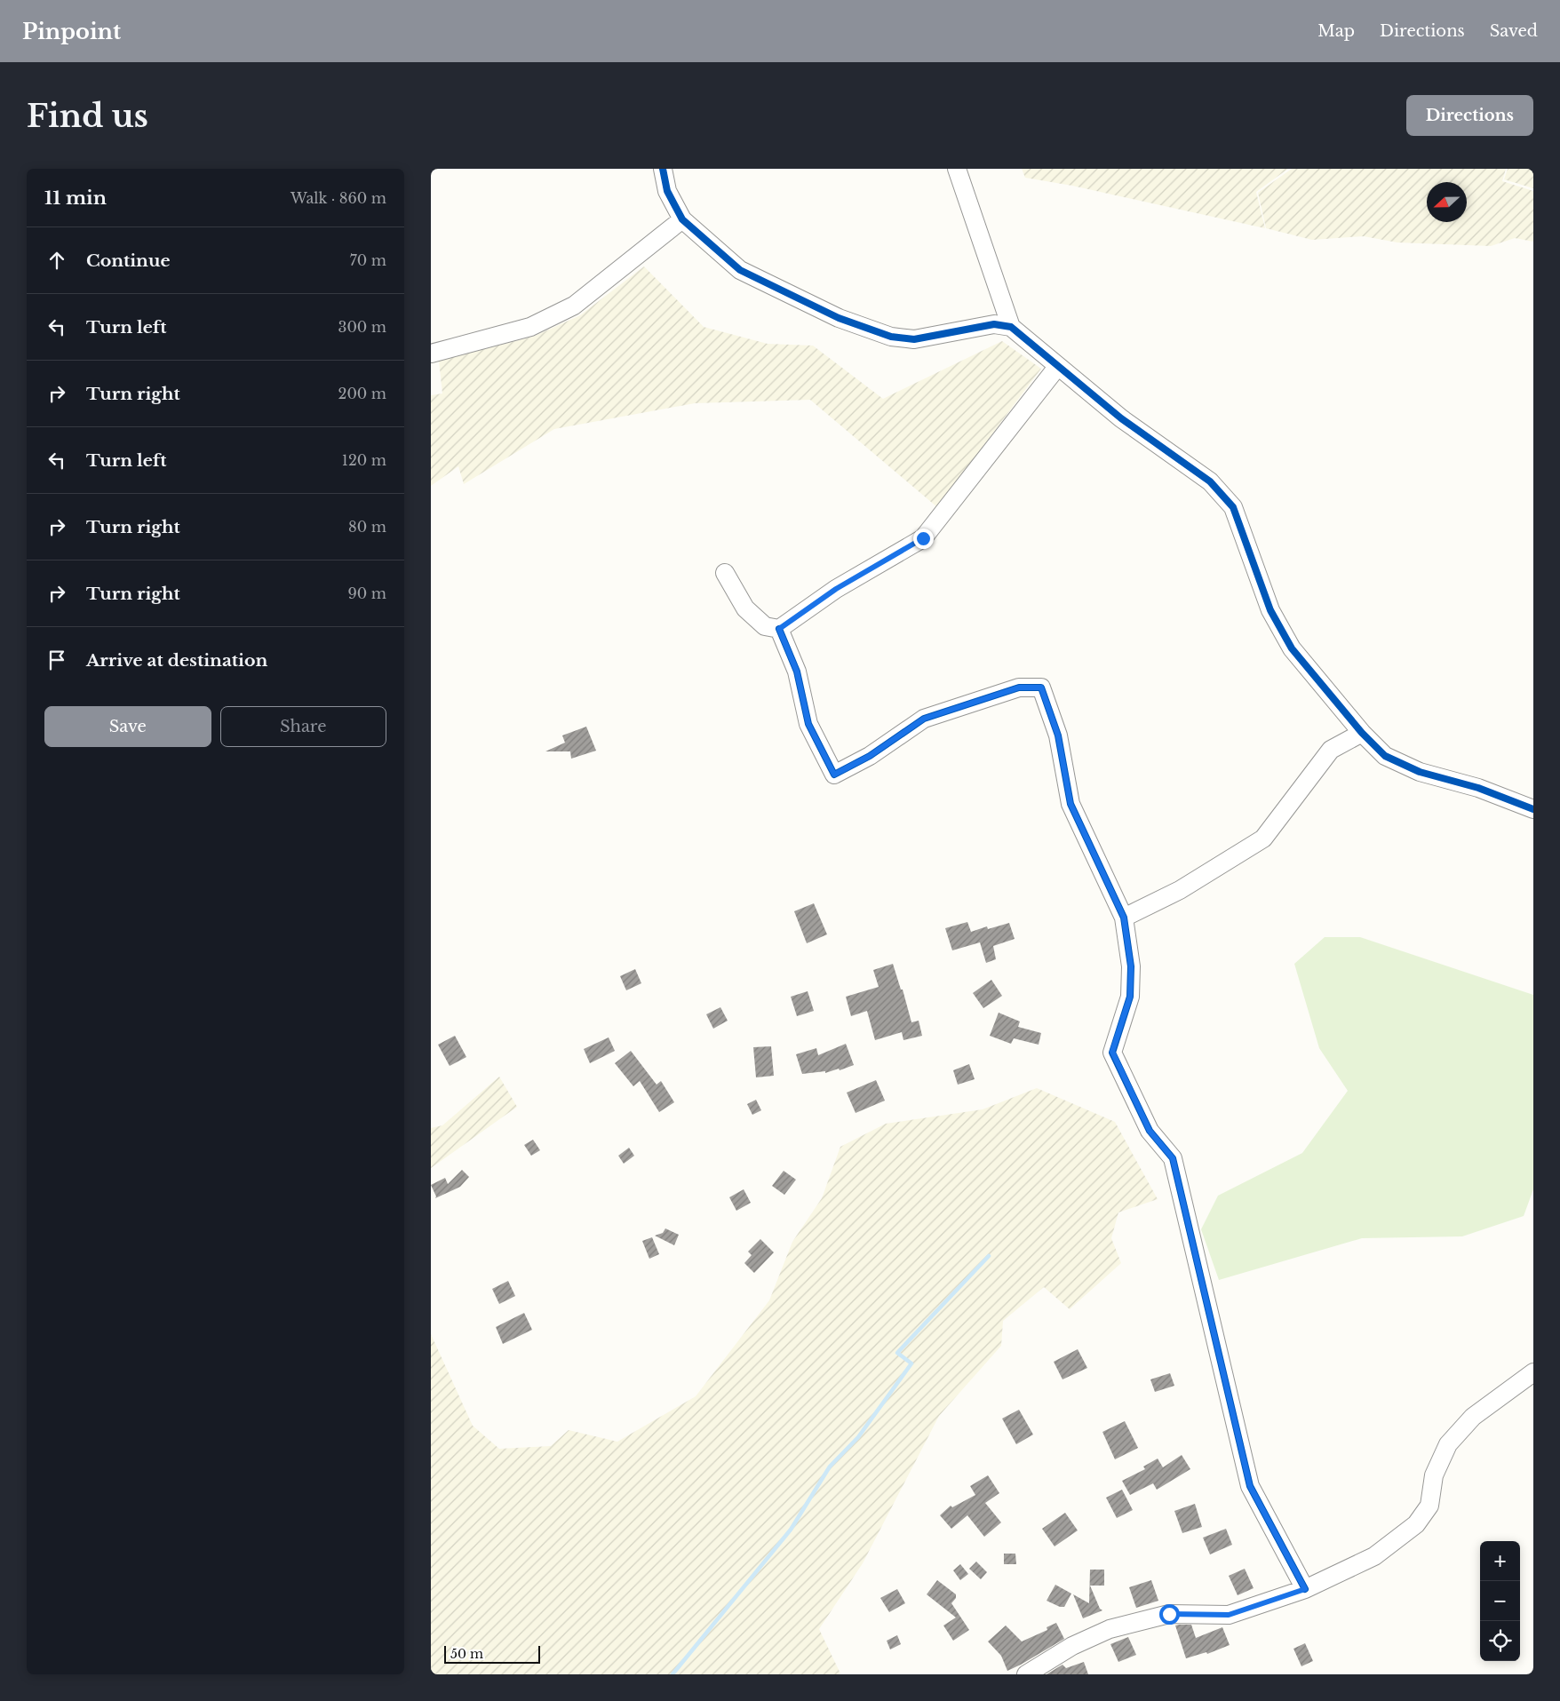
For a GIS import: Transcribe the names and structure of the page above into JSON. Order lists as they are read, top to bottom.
{
  "scale_bar": "50 m",
  "north": "left",
  "page": {
    "header": "Pinpoint",
    "nav": ["Map", "Directions", "Saved"],
    "buttons": [
      "Directions",
      ["Save", "Share"]
    ],
    "title": "Find us",
    "heading": ["11 min", "Walk · 860 m"],
    "list": [
      ["Continue", "70 m"],
      ["Turn left", "300 m"],
      ["Turn right", "200 m"],
      ["Turn left", "120 m"],
      ["Turn right", "80 m"],
      ["Turn right", "90 m"],
      "Arrive at destination"
    ],
    "map_buttons": ["+", "−"],
    "scale": "50 m"
  }
}
